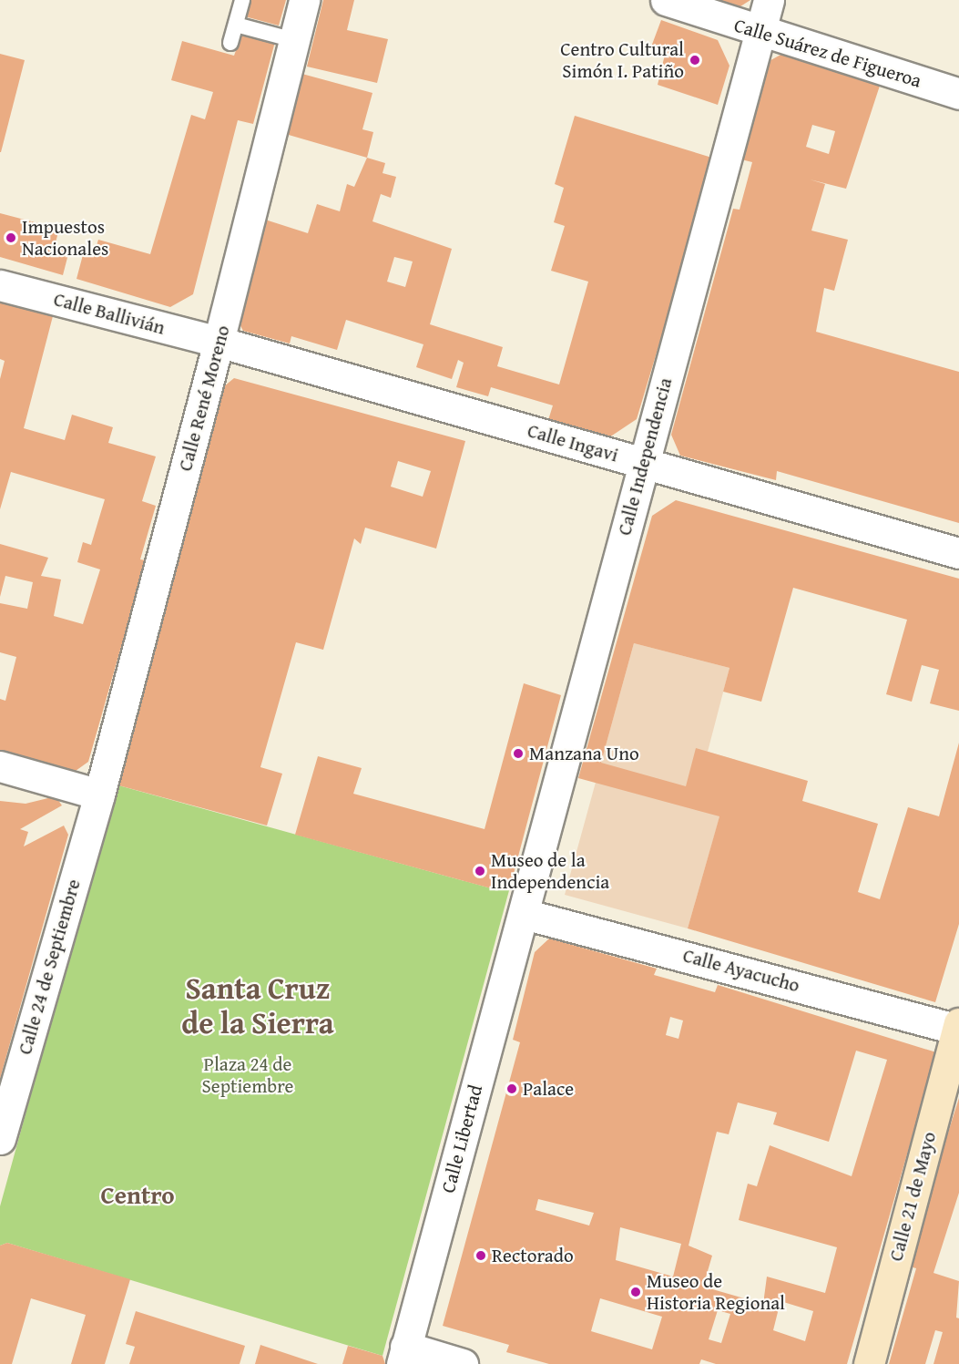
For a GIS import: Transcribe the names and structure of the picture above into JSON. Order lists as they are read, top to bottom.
{
  "streets": {
    "street": [
      "Calle Suárez de Figueroa",
      "Calle Ballivián",
      "Calle René Moreno",
      "Calle Ingavi",
      "Calle Independencia",
      "Calle 24 de Septiembre",
      "Calle Ayacucho",
      "Calle Libertad",
      "Calle 21 de Mayo"
    ]
  },
  "crossings": [
    ["Calle Suárez de Figueroa", "Calle Independencia"],
    ["Calle Ballivián", "Calle René Moreno"],
    ["Calle Ballivián", "Calle Ingavi"],
    ["Calle René Moreno", "Calle Ingavi"],
    ["Calle René Moreno", "Calle 24 de Septiembre"],
    ["Calle Ingavi", "Calle Independencia"],
    ["Calle Independencia", "Calle Ayacucho"],
    ["Calle Independencia", "Calle Libertad"],
    ["Calle Ayacucho", "Calle Libertad"],
    ["Calle Ayacucho", "Calle 21 de Mayo"]
  ],
  "districts": ["Santa Cruz de la Sierra", "Centro"],
  "parks": ["Plaza 24 de Septiembre"],
  "places": [
    "Centro Cultural Simón I. Patiño",
    "Impuestos Nacionales",
    "Manzana Uno",
    "Museo de la Independencia",
    "Palace",
    "Rectorado",
    "Museo de Historia Regional"
  ]
}
